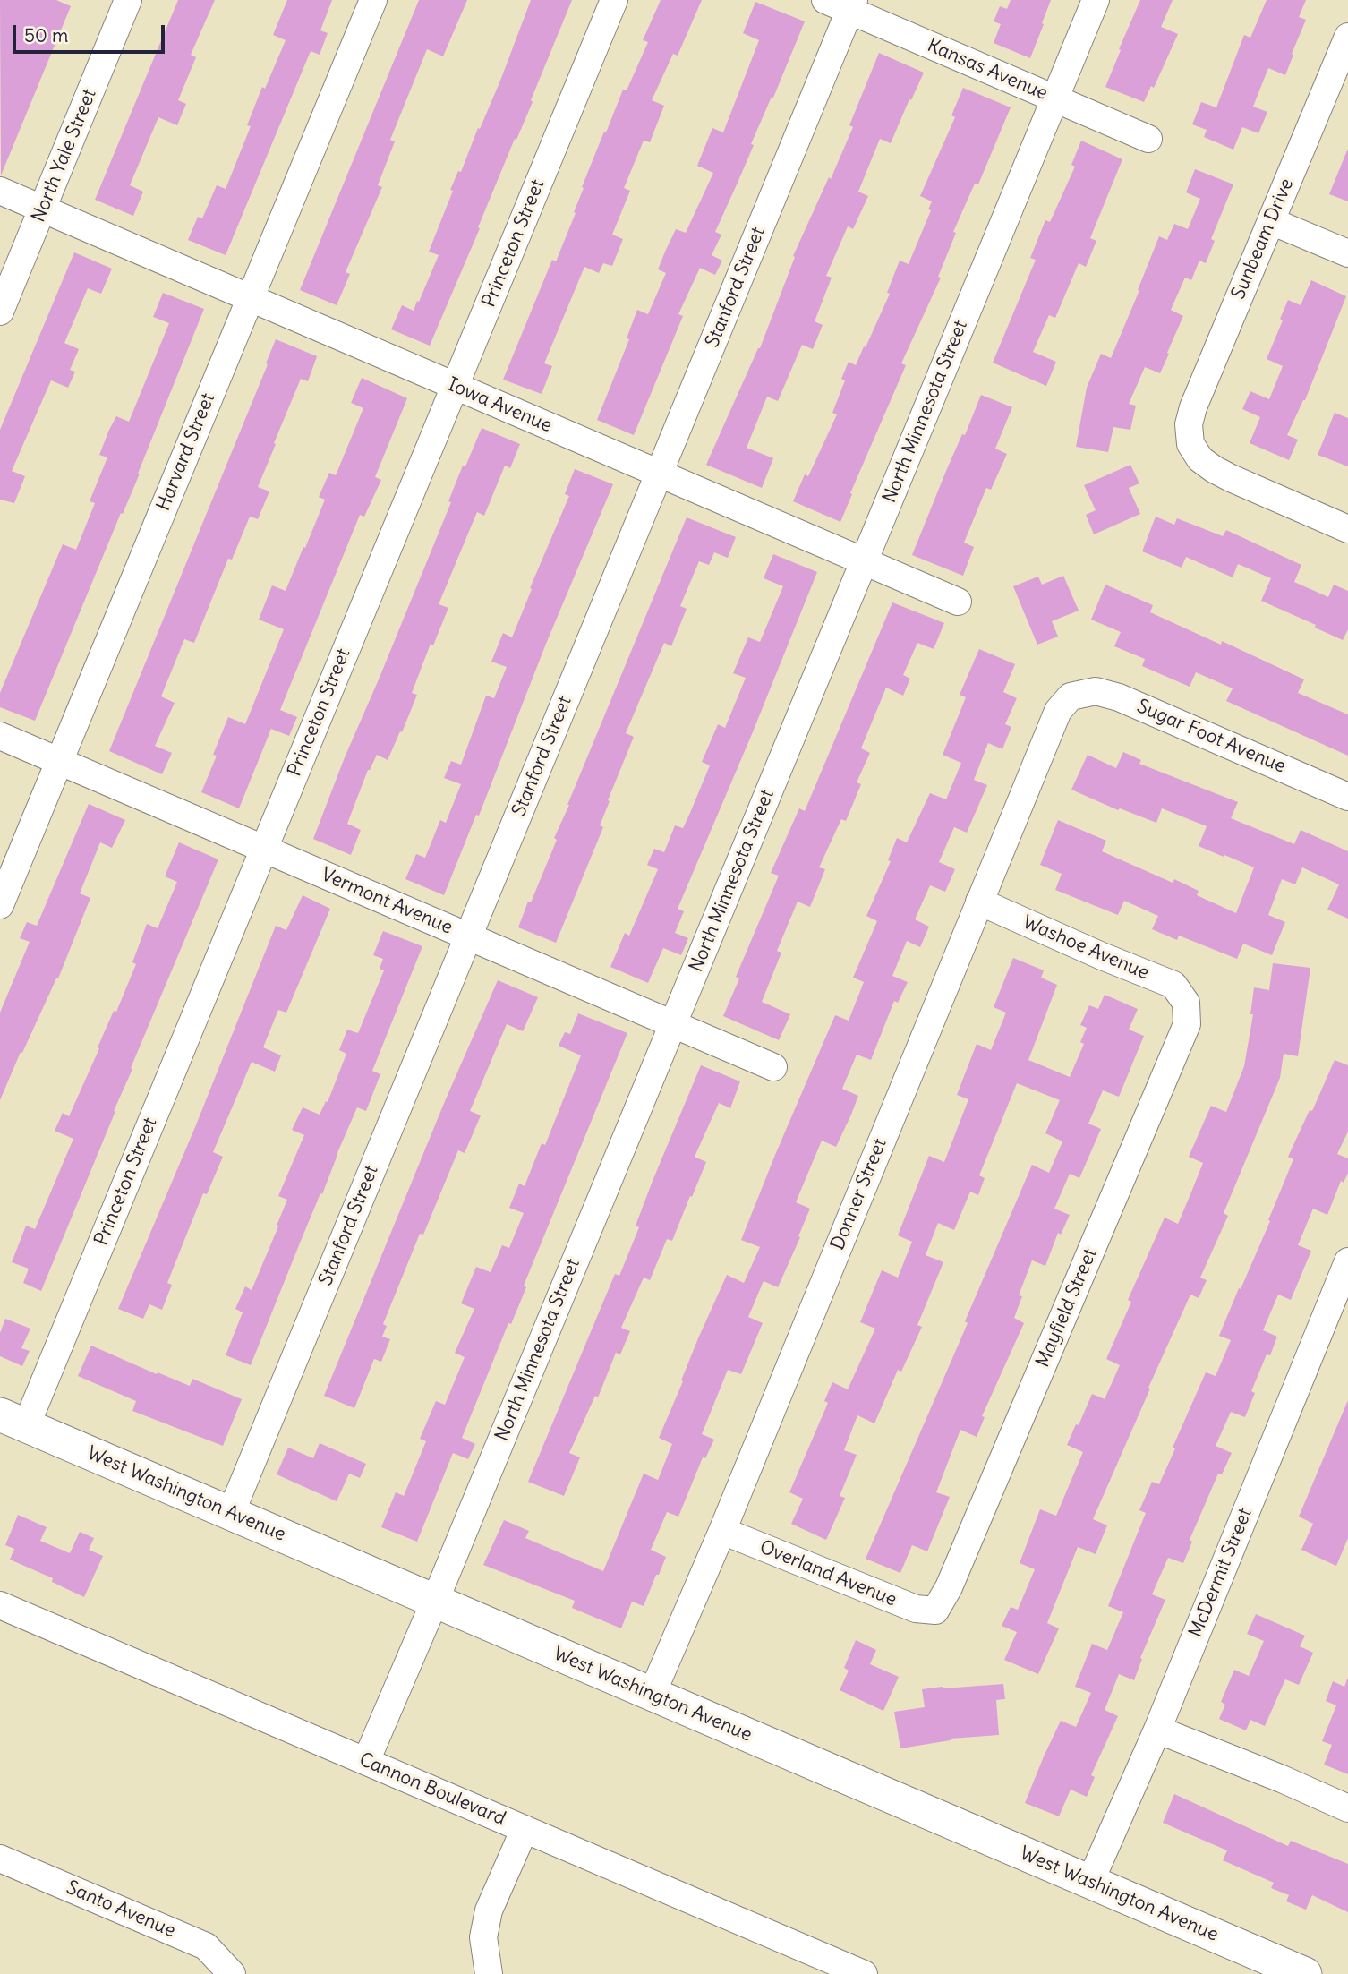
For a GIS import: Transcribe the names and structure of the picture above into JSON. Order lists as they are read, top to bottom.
{
  "streets": {
    "main road": ["West Washington Avenue"],
    "street": [
      "Kansas Avenue",
      "North Yale Street",
      "Sunbeam Drive",
      "Princeton Street",
      "Stanford Street",
      "Iowa Avenue",
      "North Minnesota Street",
      "Harvard Street",
      "Sugar Foot Avenue",
      "Vermont Avenue",
      "Washoe Avenue",
      "Donner Street",
      "Mayfield Street",
      "McDermit Street",
      "Overland Avenue",
      "Cannon Boulevard",
      "Santo Avenue"
    ]
  },
  "crossings": [
    ["Kansas Avenue", "Stanford Street"],
    ["Kansas Avenue", "North Minnesota Street"],
    ["North Yale Street", "Iowa Avenue"],
    ["Princeton Street", "Iowa Avenue"],
    ["Princeton Street", "Vermont Avenue"],
    ["Princeton Street", "West Washington Avenue"],
    ["Stanford Street", "Iowa Avenue"],
    ["Stanford Street", "Vermont Avenue"],
    ["Stanford Street", "West Washington Avenue"],
    ["Iowa Avenue", "North Minnesota Street"],
    ["Iowa Avenue", "Harvard Street"],
    ["North Minnesota Street", "Vermont Avenue"],
    ["North Minnesota Street", "West Washington Avenue"],
    ["North Minnesota Street", "Cannon Boulevard"],
    ["Harvard Street", "Vermont Avenue"],
    ["Sugar Foot Avenue", "Donner Street"],
    ["Washoe Avenue", "Donner Street"],
    ["Washoe Avenue", "Mayfield Street"],
    ["Donner Street", "West Washington Avenue"],
    ["Donner Street", "Overland Avenue"],
    ["Mayfield Street", "Overland Avenue"],
    ["West Washington Avenue", "McDermit Street"]
  ],
  "scale_bar": "50 m"
}
